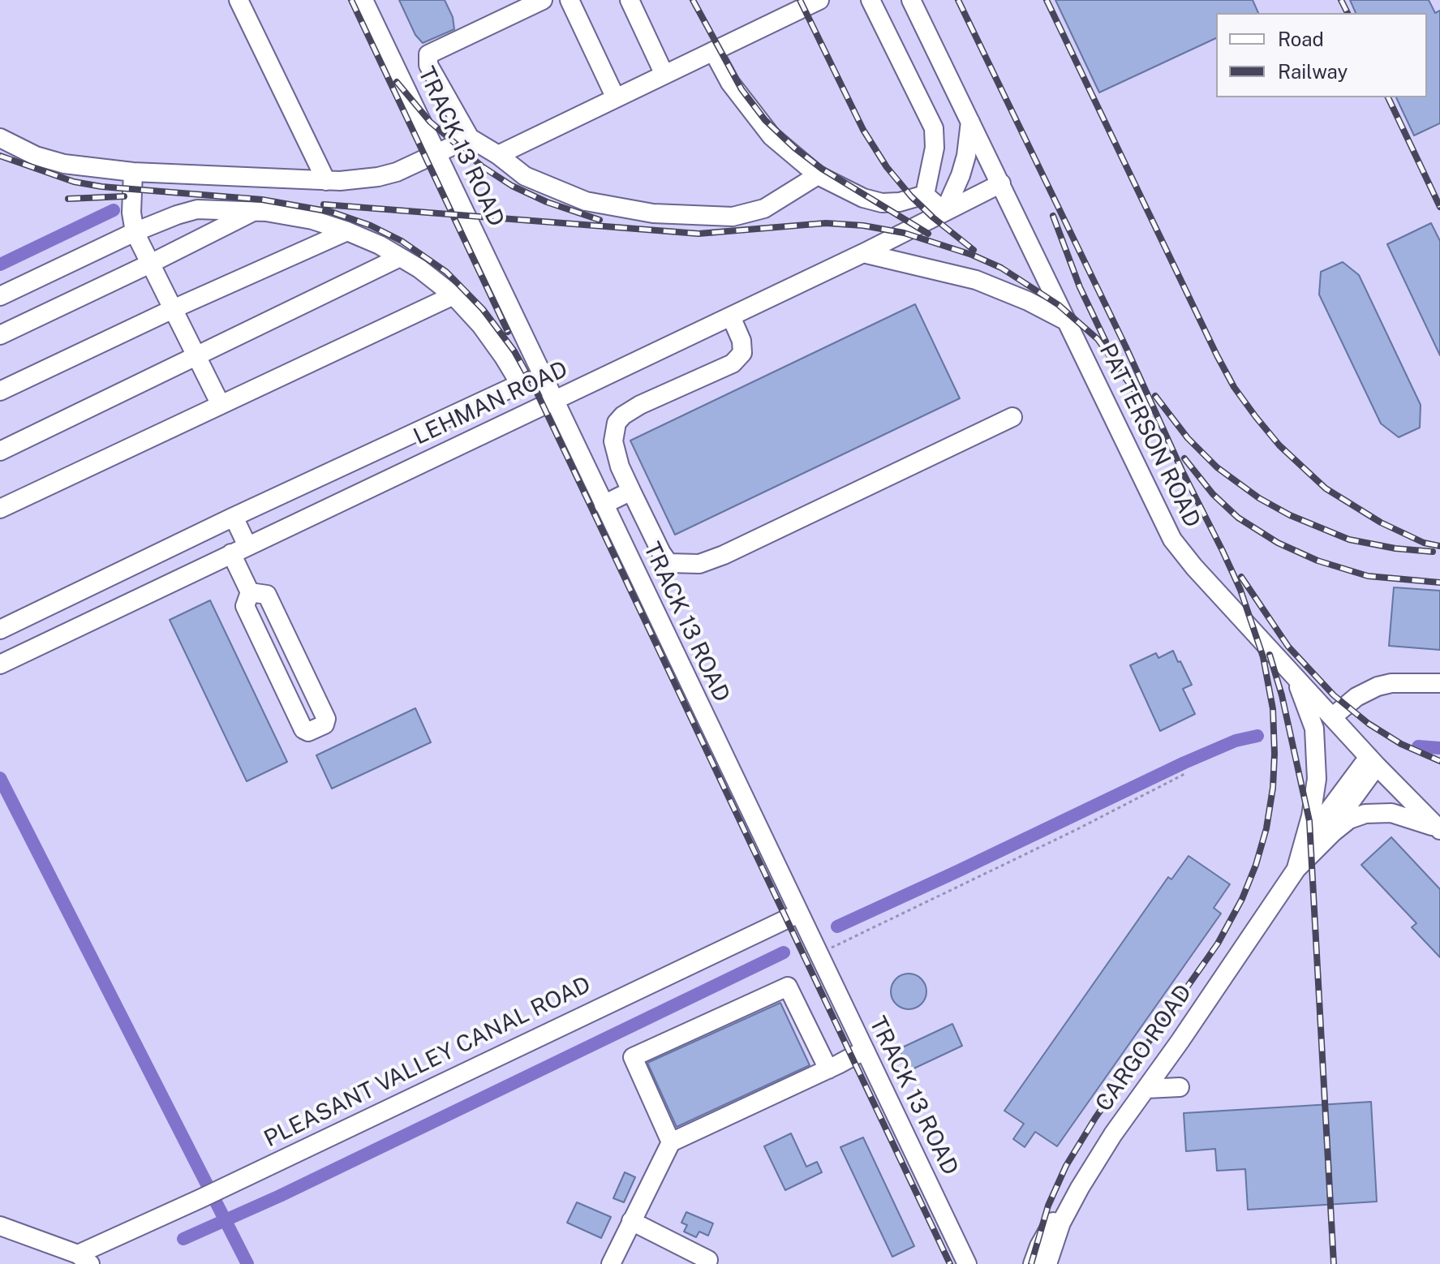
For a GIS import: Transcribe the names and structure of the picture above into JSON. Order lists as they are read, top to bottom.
{
  "streets": {
    "street": [
      "TRACK 13 ROAD",
      "LEHMAN ROAD",
      "PATTERSON ROAD",
      "CARGO ROAD",
      "PLEASANT VALLEY CANAL ROAD"
    ]
  },
  "crossings": [
    ["TRACK 13 ROAD", "LEHMAN ROAD"],
    ["TRACK 13 ROAD", "PLEASANT VALLEY CANAL ROAD"],
    ["LEHMAN ROAD", "PATTERSON ROAD"],
    ["PATTERSON ROAD", "CARGO ROAD"]
  ],
  "legend": ["Road", "Railway"]
}
